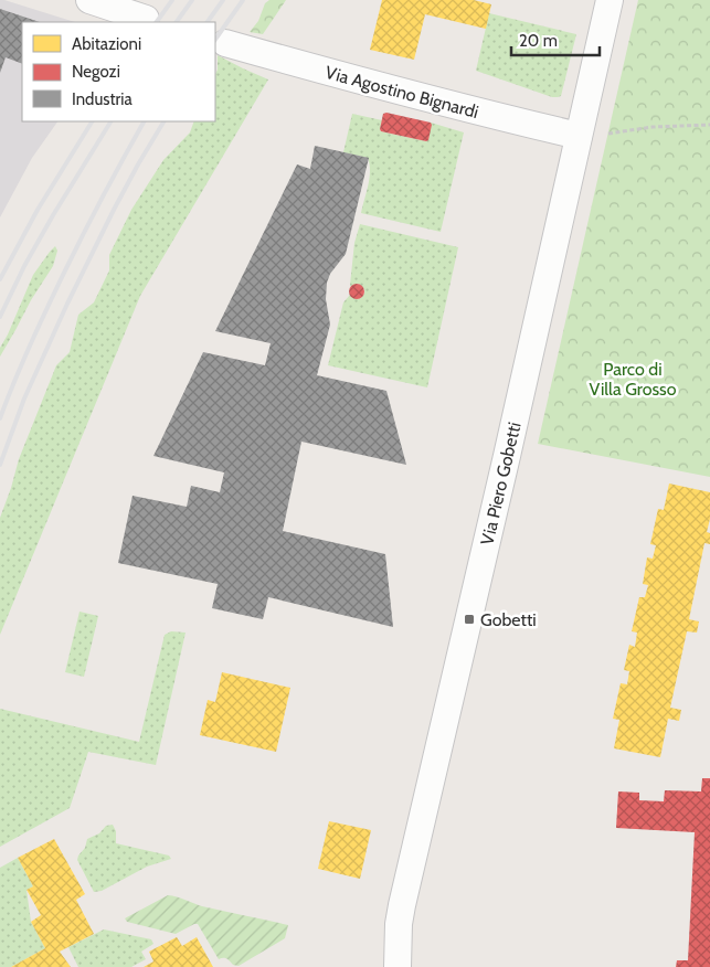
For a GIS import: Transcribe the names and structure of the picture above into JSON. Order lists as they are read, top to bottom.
{
  "streets": {
    "street": ["Via Agostino Bignardi", "Via Piero Gobetti"]
  },
  "crossings": [
    ["Via Agostino Bignardi", "Via Piero Gobetti"]
  ],
  "parks": ["Parco di Villa Grosso"],
  "places": {
    "transit": ["Gobetti"]
  },
  "legend": ["Abitazioni", "Negozi", "Industria"],
  "scale_bar": "20 m"
}
